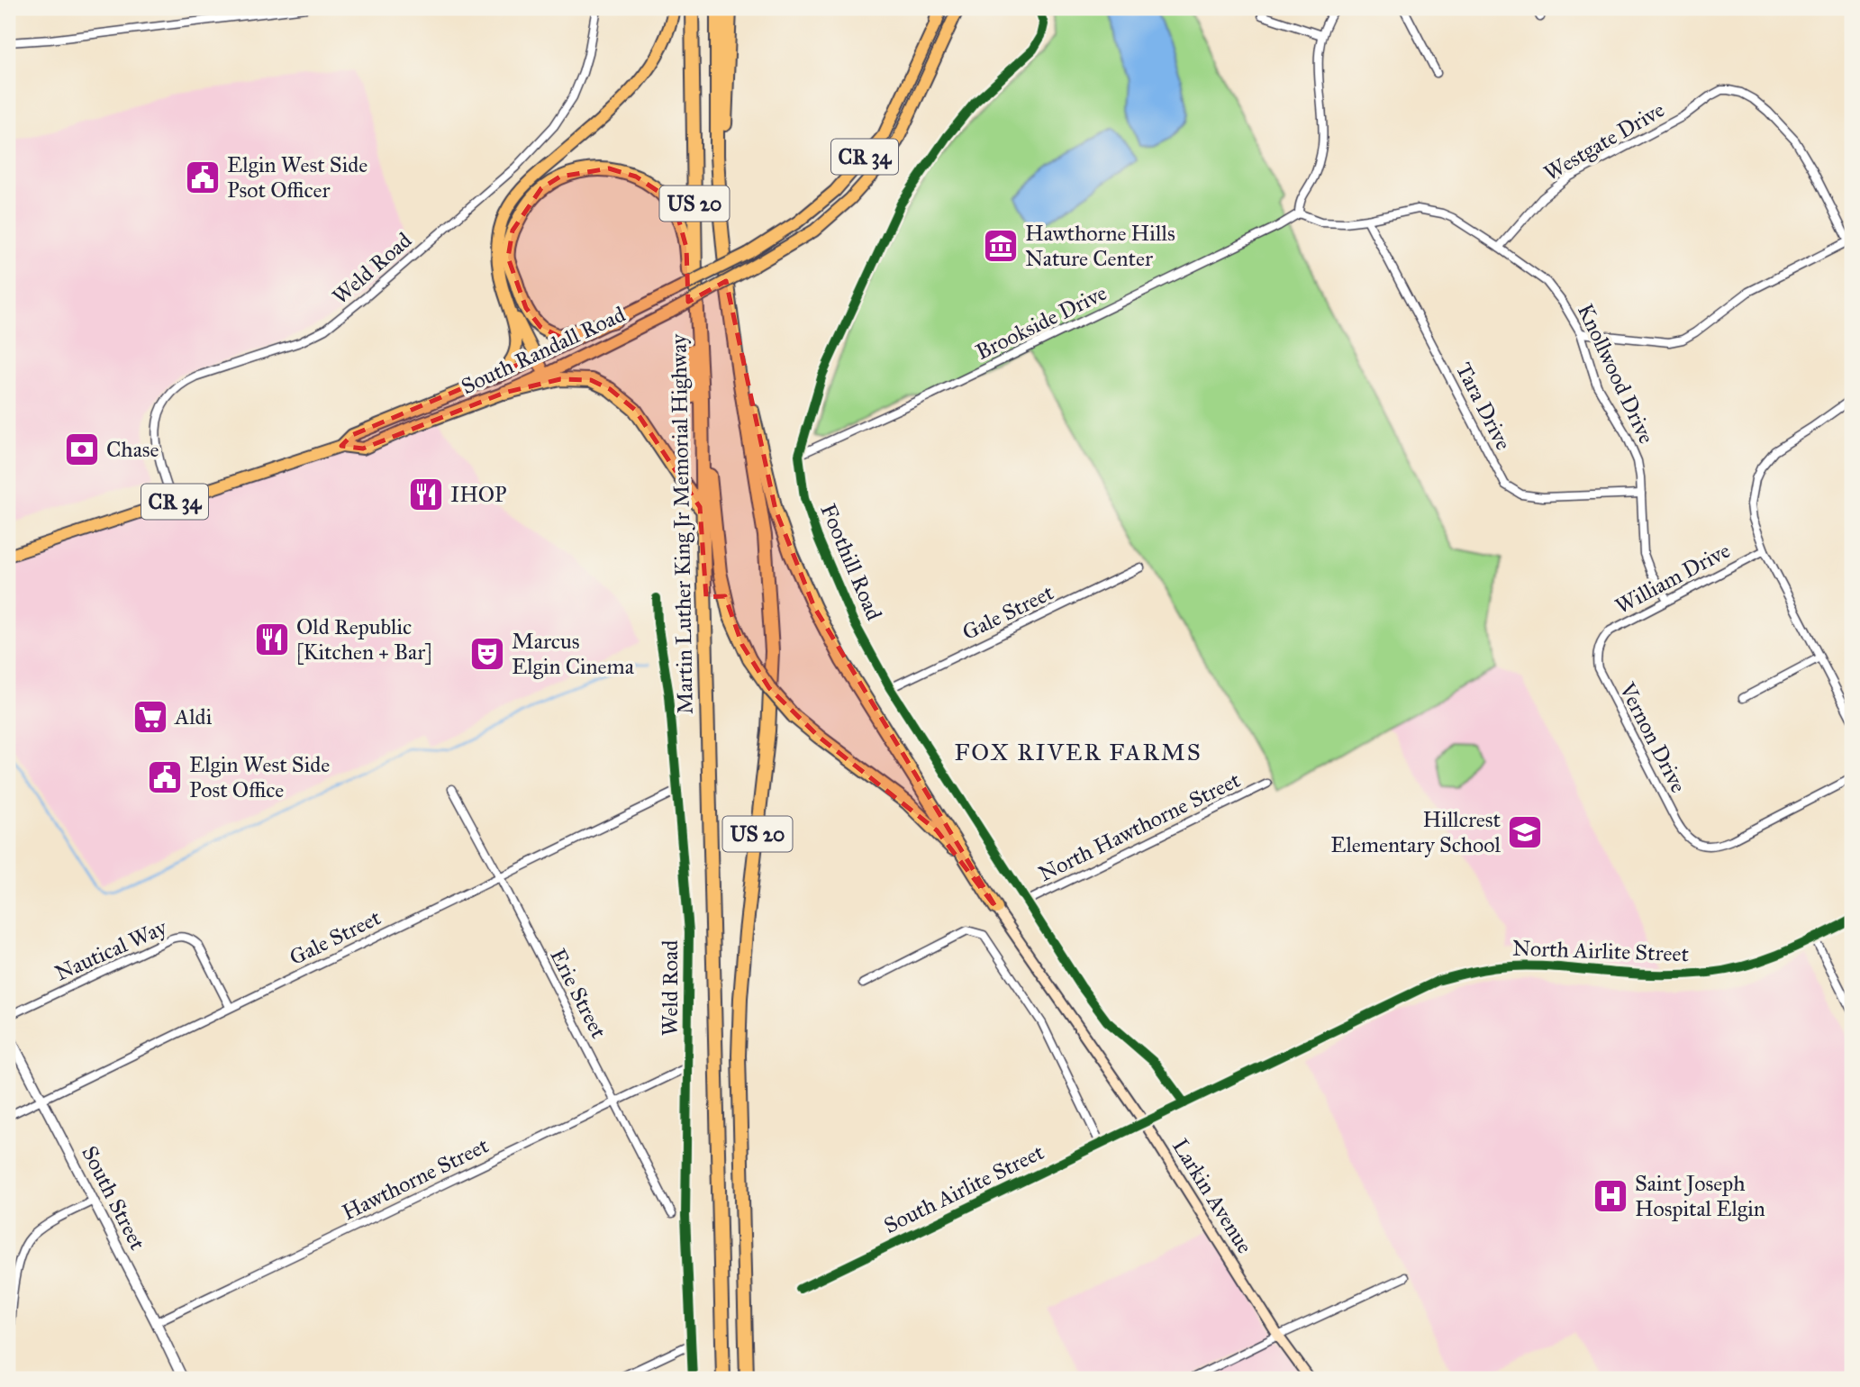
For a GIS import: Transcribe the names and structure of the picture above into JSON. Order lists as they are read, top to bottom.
{
  "streets": {
    "highway": ["US 20", "Martin Luther King Jr Memorial Highway"],
    "main road": ["CR 34", "South Randall Road", "Larkin Avenue"],
    "street": [
      "Westgate Drive",
      "Weld Road",
      "Brookside Drive",
      "Knollwood Drive",
      "Tara Drive",
      "Foothill Road",
      "William Drive",
      "Gale Street",
      "Vernon Drive",
      "North Hawthorne Street",
      "Nautical Way",
      "North Airlite Street",
      "Erie Street",
      "Hawthorne Street",
      "South Airlite Street",
      "South Street"
    ]
  },
  "crossings": [
    ["Westgate Drive", "Knollwood Drive"],
    ["Weld Road", "South Randall Road"],
    ["Weld Road", "Gale Street"],
    ["Weld Road", "Hawthorne Street"],
    ["Brookside Drive", "Knollwood Drive"],
    ["Brookside Drive", "Foothill Road"],
    ["Knollwood Drive", "Tara Drive"],
    ["Knollwood Drive", "William Drive"],
    ["Foothill Road", "Gale Street"],
    ["Foothill Road", "North Hawthorne Street"],
    ["Foothill Road", "North Airlite Street"],
    ["William Drive", "Vernon Drive"],
    ["Gale Street", "Nautical Way"],
    ["Gale Street", "Erie Street"],
    ["Gale Street", "South Street"],
    ["North Airlite Street", "South Airlite Street"],
    ["North Airlite Street", "Larkin Avenue"],
    ["Erie Street", "Hawthorne Street"],
    ["Hawthorne Street", "South Street"],
    ["South Airlite Street", "Larkin Avenue"]
  ],
  "districts": ["FOX RIVER FARMS"],
  "places": {
    "public building": ["Elgin West Side Psot Officer", "Elgin West Side Post Office"],
    "museum": ["Hawthorne Hills Nature Center"],
    "bank": ["Chase"],
    "restaurant": ["IHOP", "Old Republic [Kitchen + Bar]"],
    "theatre": ["Marcus Elgin Cinema"],
    "supermarket": ["Aldi"],
    "school or university": ["Hillcrest Elementary School"],
    "hospital": ["Saint Joseph Hospital Elgin"]
  }
}
